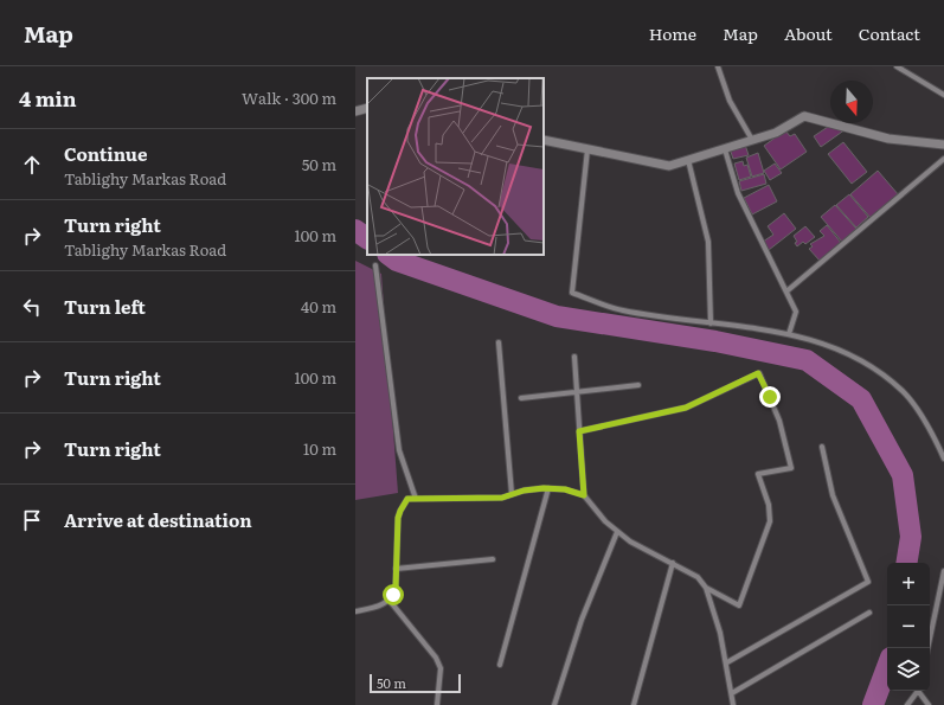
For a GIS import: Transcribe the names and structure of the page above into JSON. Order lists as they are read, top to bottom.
{
  "scale_bar": "50 m",
  "north": "bottom",
  "page": {
    "header": "Map",
    "nav": [
      "Home",
      "Map",
      "About",
      "Contact"
    ],
    "heading": ["4 min", "Walk · 300 m"],
    "list": [
      ["Continue", "Tablighy Markas Road", "50 m"],
      ["Turn right", "Tablighy Markas Road", "100 m"],
      ["Turn left", "40 m"],
      ["Turn right", "100 m"],
      ["Turn right", "10 m"],
      "Arrive at destination"
    ],
    "map_buttons": ["+", "−"],
    "scale": "50 m"
  }
}
